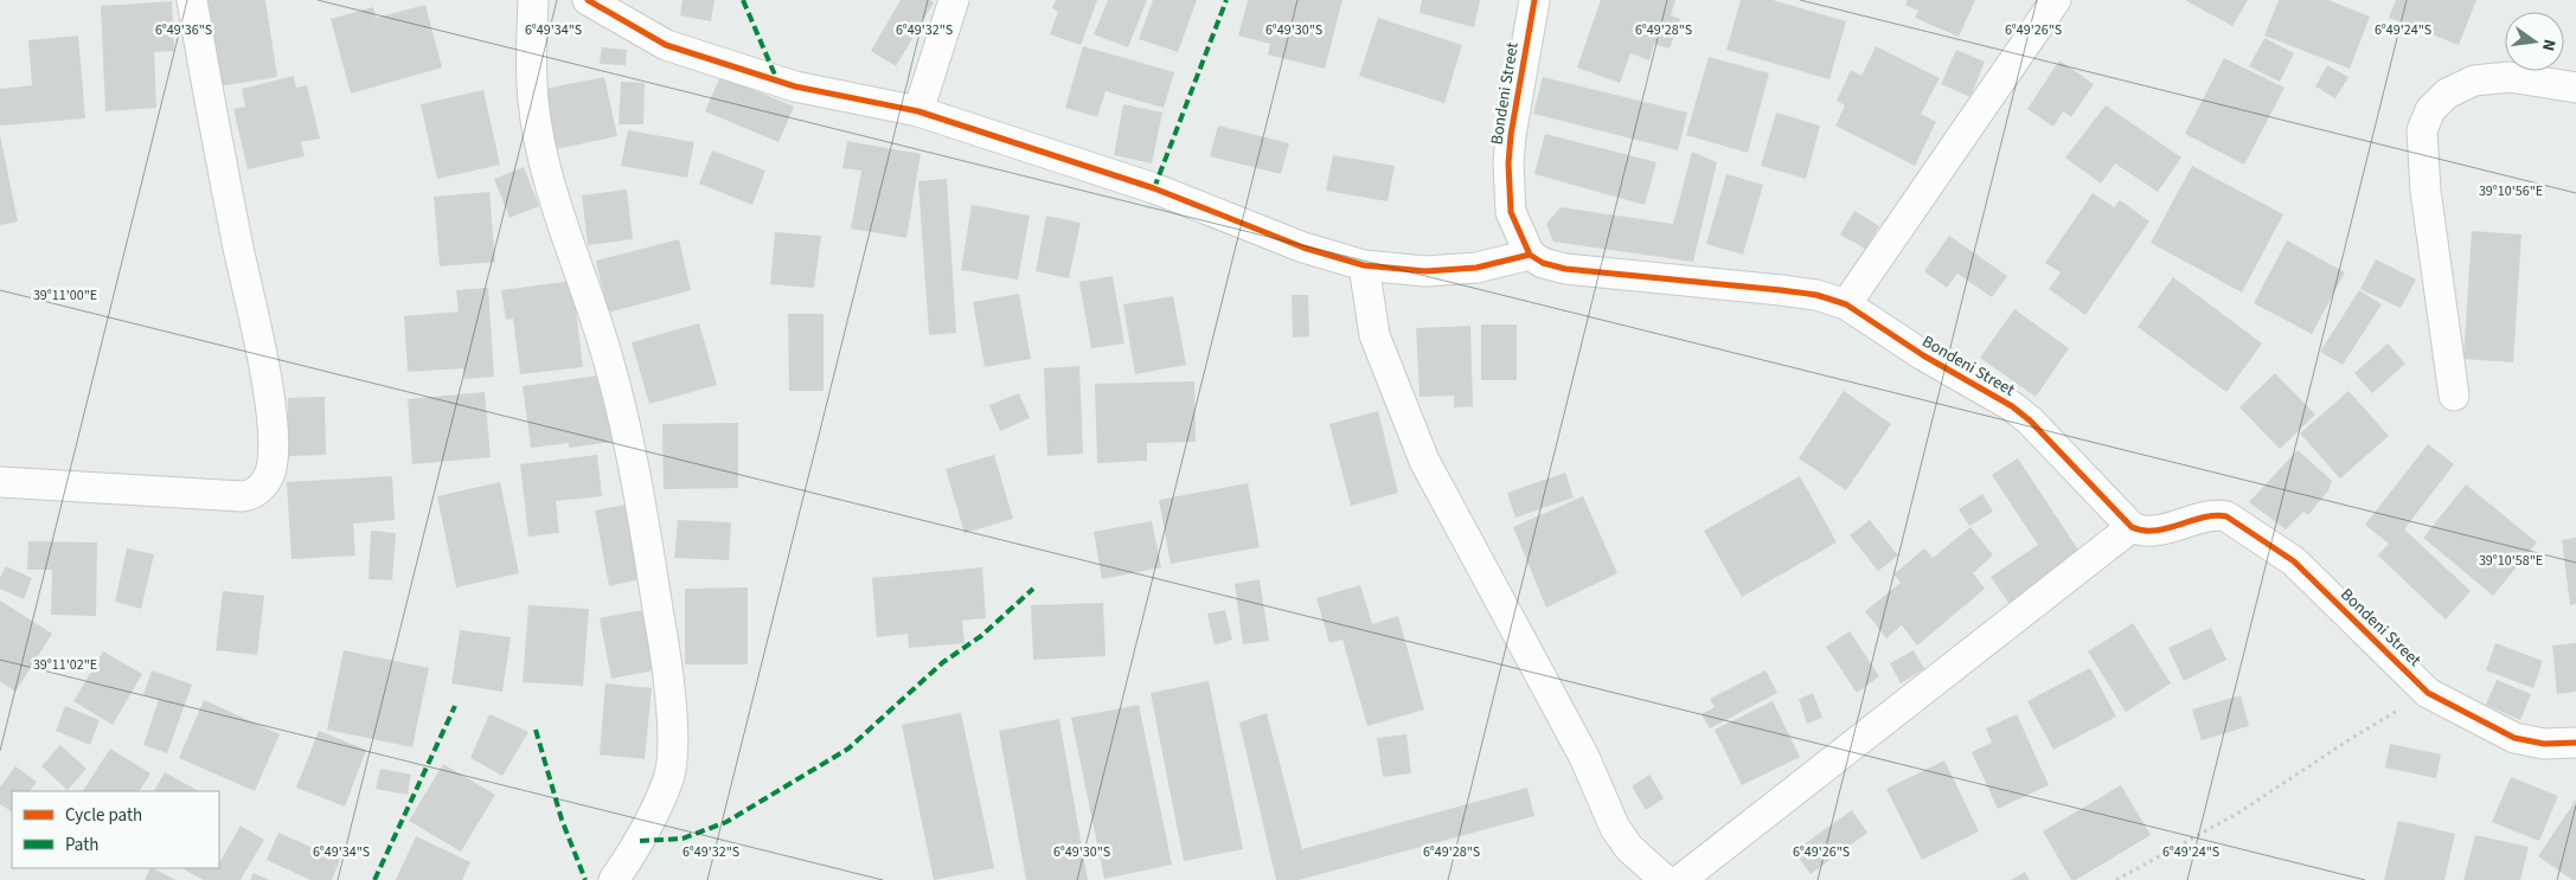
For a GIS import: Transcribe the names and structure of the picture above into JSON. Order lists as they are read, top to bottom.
{
  "streets": {
    "street": ["Bondeni Street"]
  },
  "legend": ["Cycle path", "Path"],
  "north": "right",
  "coordinates": [
    "6°49'36\"S",
    "6°49'34\"S",
    "6°49'32\"S",
    "6°49'30\"S",
    "6°49'28\"S",
    "6°49'26\"S",
    "6°49'24\"S",
    "39°10'56\"E",
    "39°11'00\"E",
    "39°10'58\"E",
    "39°11'02\"E"
  ]
}
